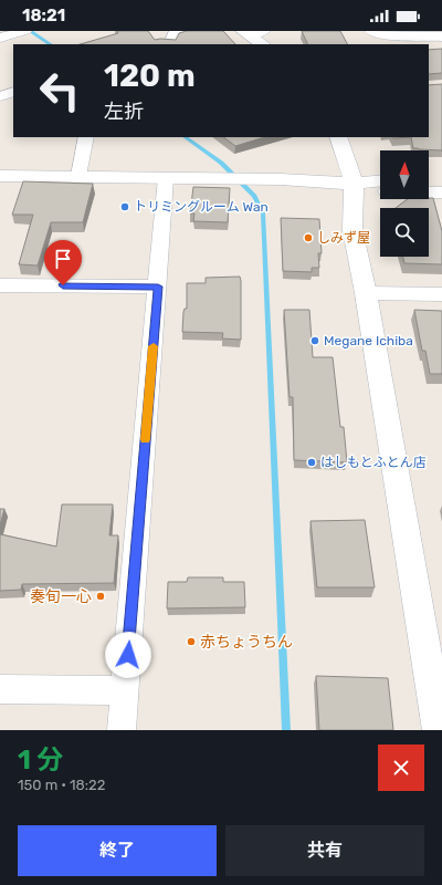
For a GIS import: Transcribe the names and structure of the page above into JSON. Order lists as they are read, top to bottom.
{
  "places": [
    "トリミングルーム Wan",
    "しみず屋",
    "Megane Ichiba",
    "はしもとふとん店",
    "奏旬一心",
    "赤ちょうちん"
  ],
  "north": "top",
  "page": {
    "status": "18:21",
    "turn": ["120 m", "左折"],
    "heading": ["1 分", "150 m · 18:22"],
    "buttons": ["終了", "共有"]
  }
}
